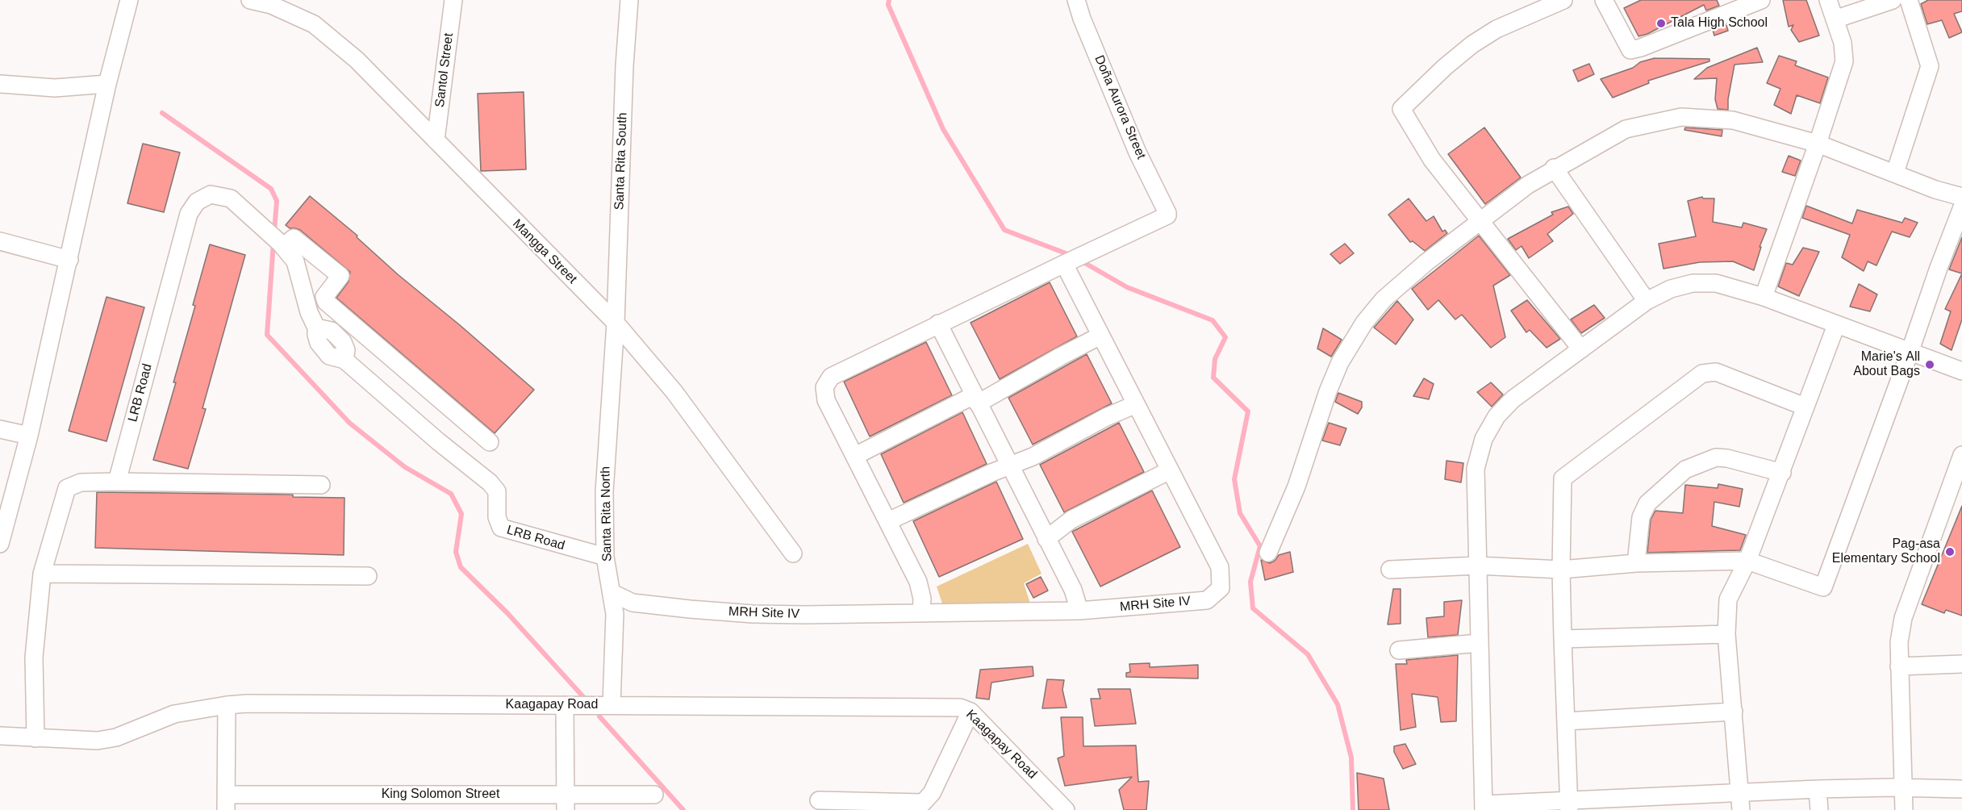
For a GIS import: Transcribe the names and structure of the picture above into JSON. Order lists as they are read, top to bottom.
{
  "streets": {
    "street": [
      "Santol Street",
      "Doña Aurora Street",
      "Santa Rita South",
      "Mangga Street",
      "LRB Road",
      "Santa Rita North",
      "MRH Site IV",
      "Kaagapay Road",
      "King Solomon Street"
    ]
  },
  "crossings": [
    ["Santol Street", "Mangga Street"],
    ["Doña Aurora Street", "MRH Site IV"],
    ["Santa Rita South", "Mangga Street"],
    ["Santa Rita South", "Santa Rita North"],
    ["Mangga Street", "Santa Rita North"],
    ["LRB Road", "Santa Rita North"],
    ["Santa Rita North", "MRH Site IV"],
    ["Santa Rita North", "Kaagapay Road"]
  ],
  "places": ["Tala High School", "Marie's All About Bags", "Pag-asa Elementary School"]
}
